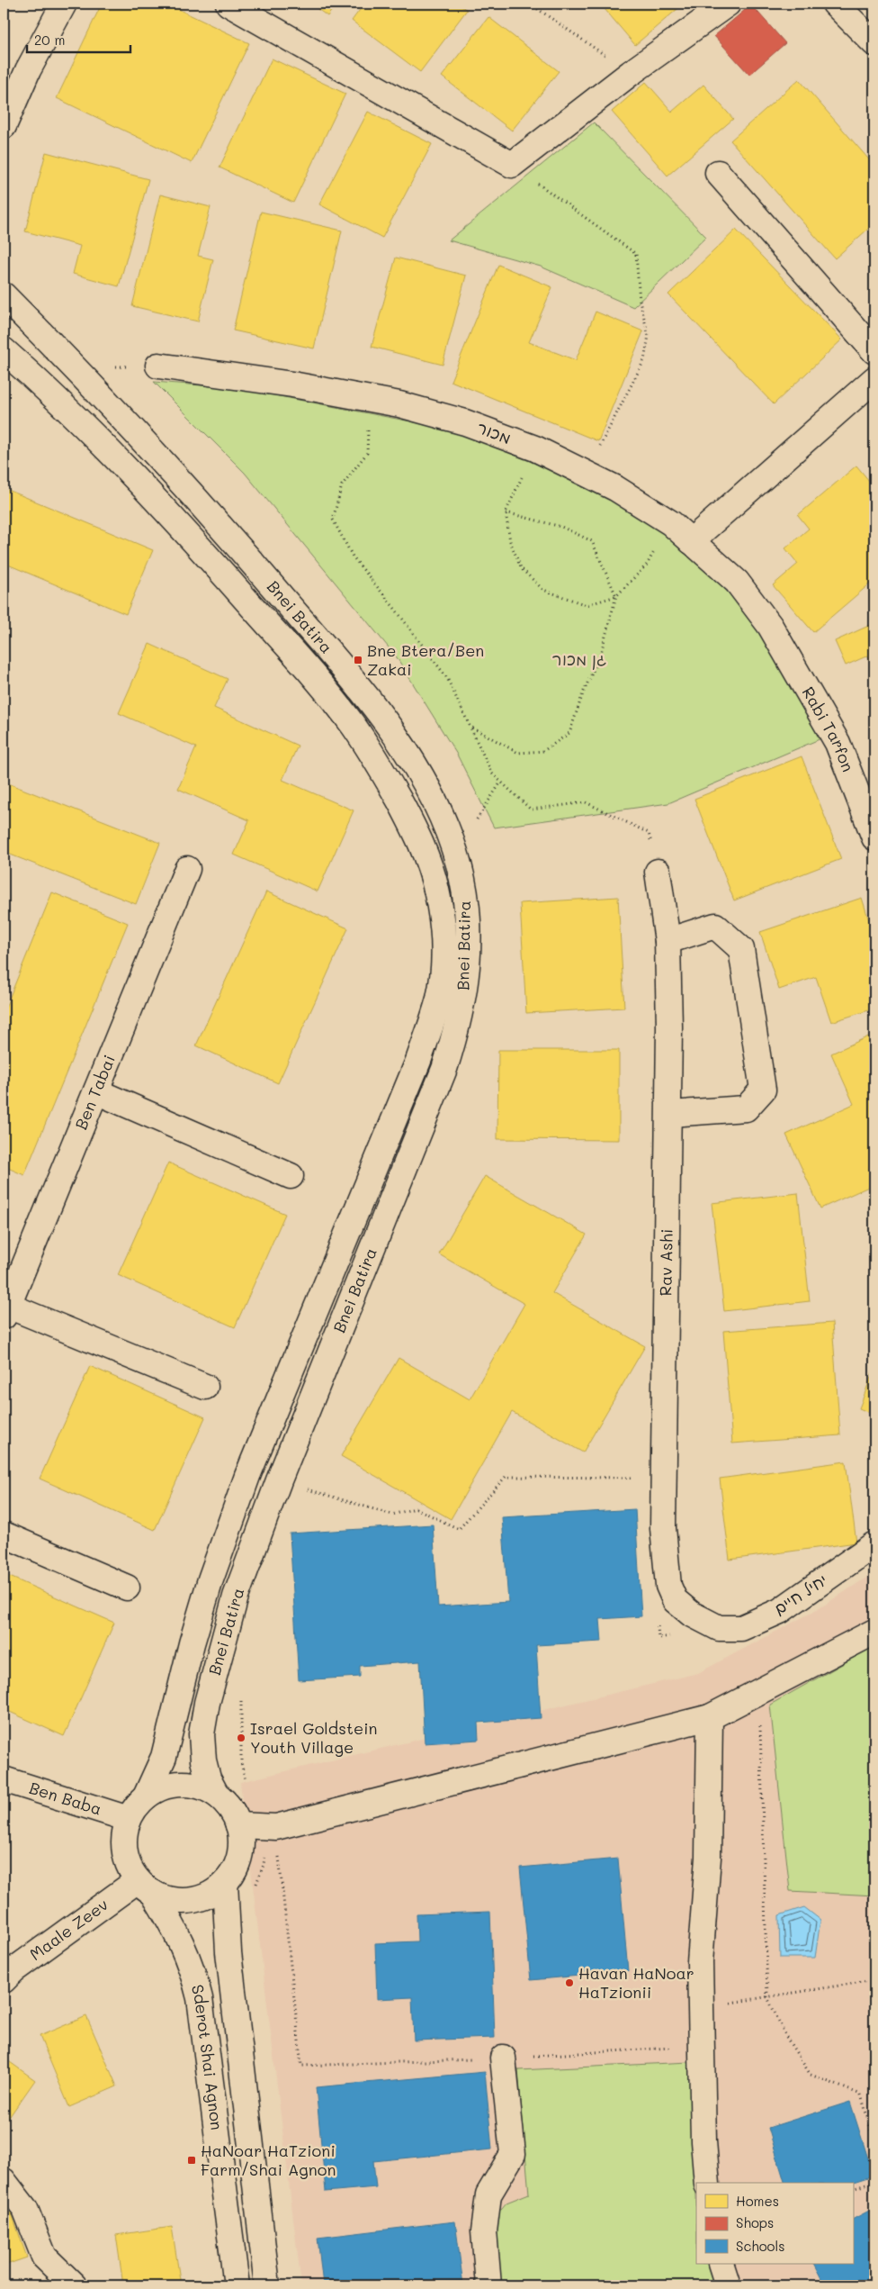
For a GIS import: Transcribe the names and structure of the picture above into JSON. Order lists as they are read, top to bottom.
{
  "streets": {
    "street": [
      "מכור",
      "Bnei Batira",
      "Rabi Tarfon",
      "Ben Tabai",
      "Rav Ashi",
      "יחיל חיים",
      "Ben Baba",
      "Maale Zeev",
      "Sderot Shai Agnon"
    ]
  },
  "crossings": [
    ["מכור", "Rabi Tarfon"],
    ["Bnei Batira", "Ben Baba"],
    ["Bnei Batira", "Maale Zeev"],
    ["Bnei Batira", "Sderot Shai Agnon"],
    ["Rav Ashi", "יחיל חיים"],
    ["Ben Baba", "Maale Zeev"],
    ["Ben Baba", "Sderot Shai Agnon"],
    ["Maale Zeev", "Sderot Shai Agnon"]
  ],
  "parks": ["גן מכור"],
  "places": {
    "transit": ["Bne Btera/Ben Zakai", "HaNoar HaTzioni Farm/Shai Agnon"],
    "other": ["Israel Goldstein Youth Village", "Havan HaNoar HaTzionii"]
  },
  "legend": ["Homes", "Shops", "Schools"],
  "scale_bar": "20 m"
}
